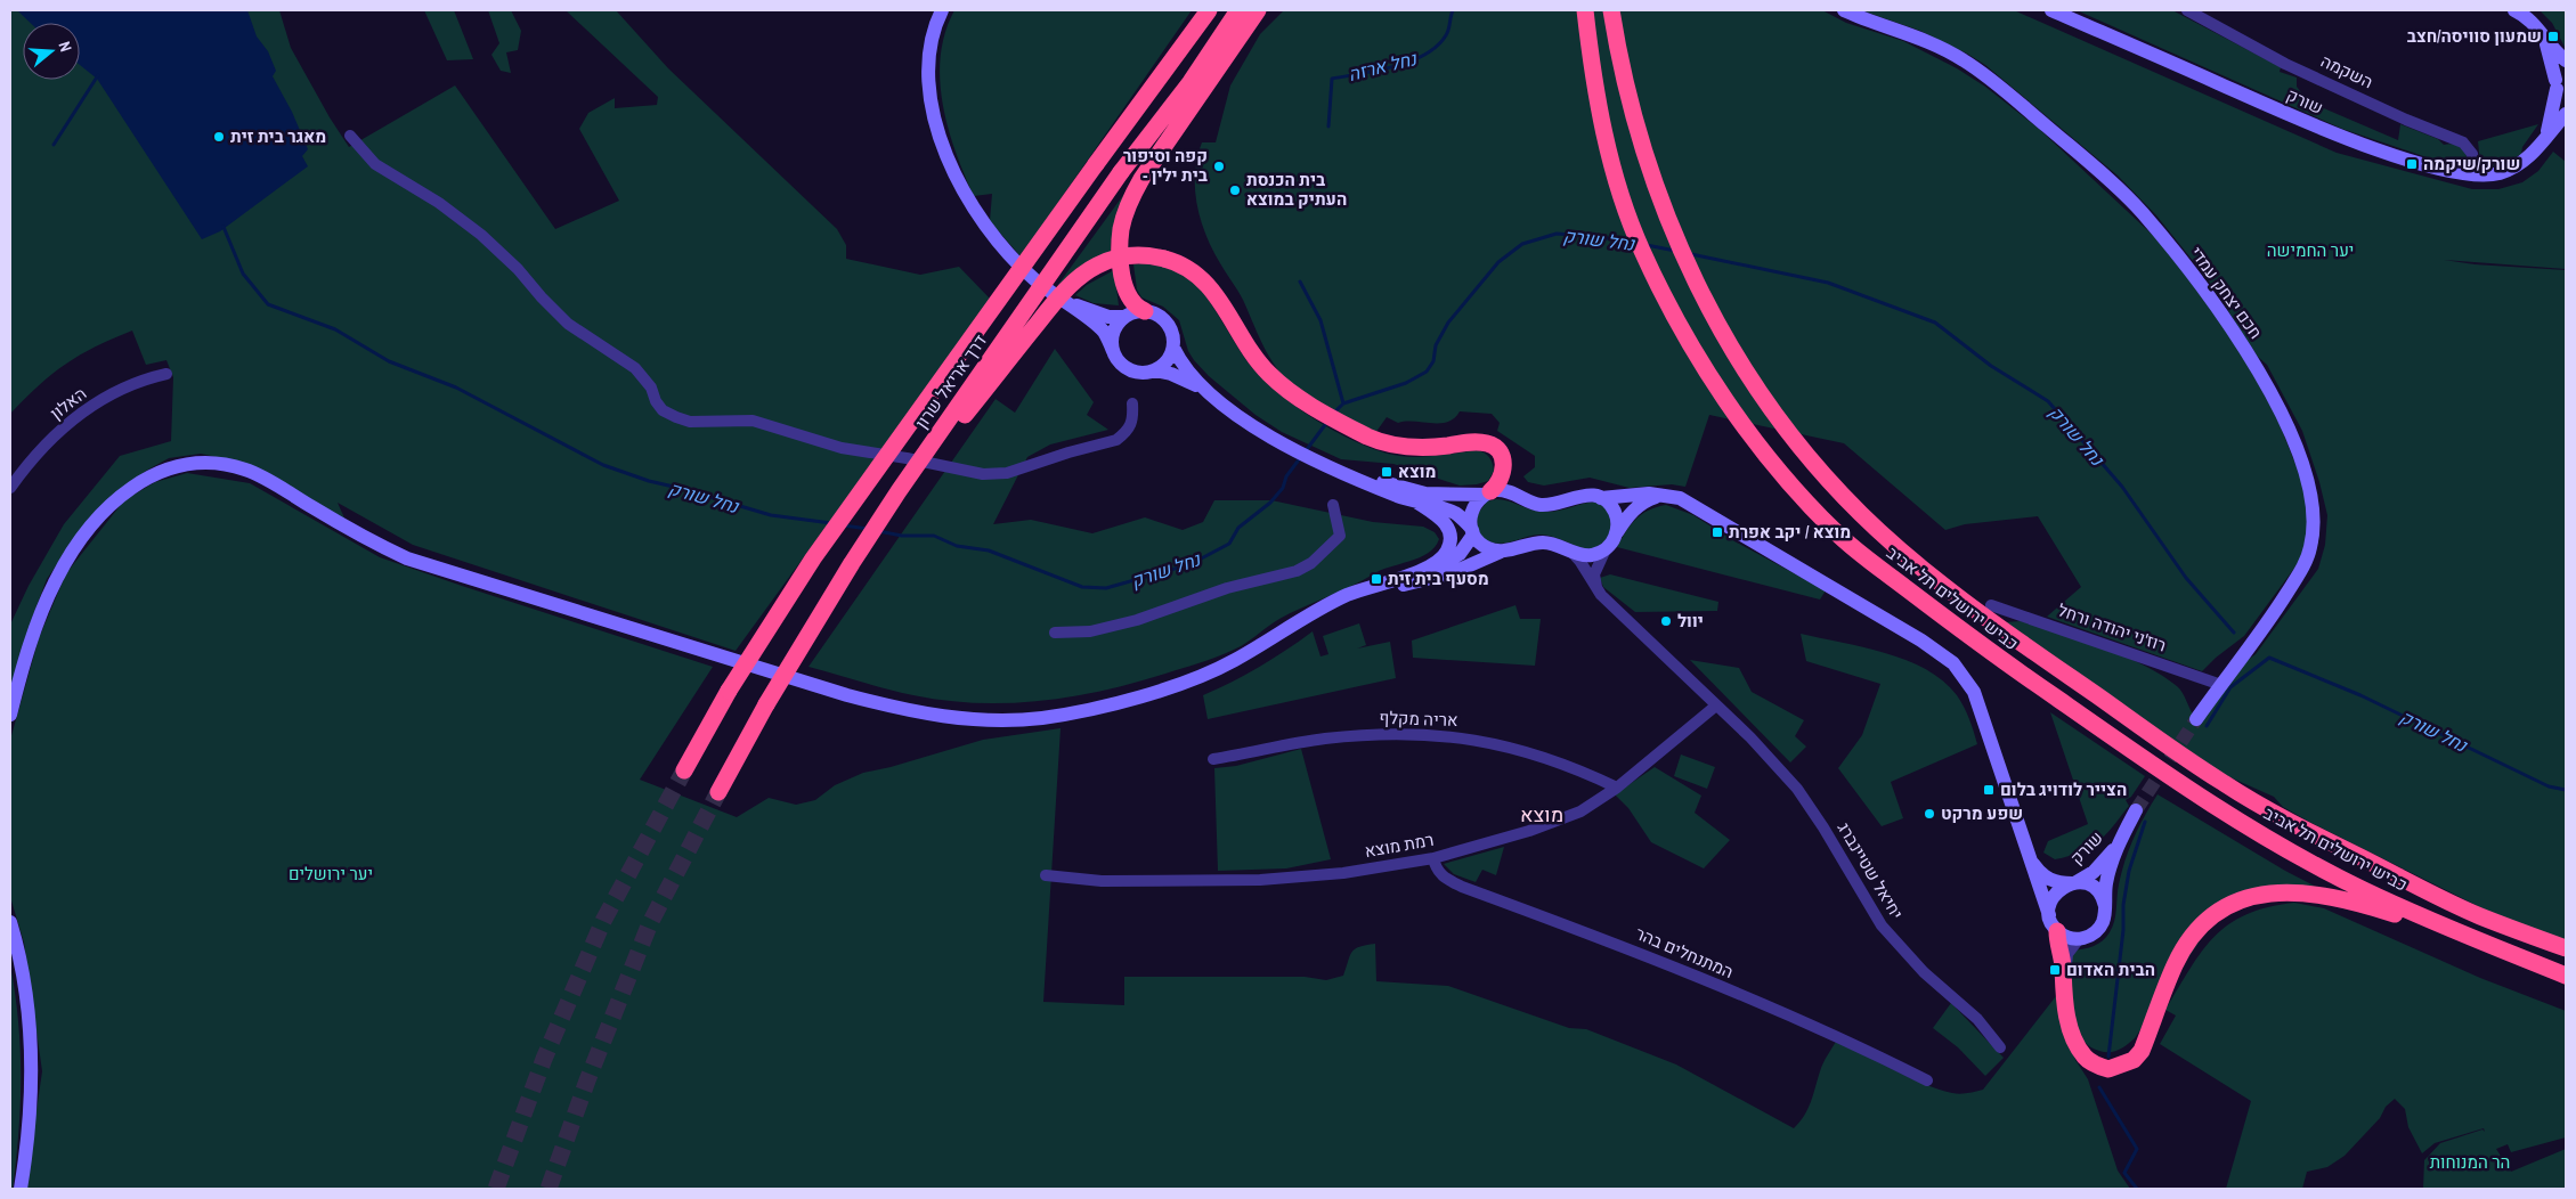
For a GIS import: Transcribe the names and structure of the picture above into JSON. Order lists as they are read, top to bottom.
{
  "streets": {
    "highway": ["דרך אריאל שרון", "כביש ירושלים תל אביב"],
    "main road": ["שורק", "חכם יצחק עמדי"],
    "street": [
      "השקמה",
      "האלון",
      "רוז'ני יהודה ורחל",
      "אריה מקלף",
      "רמת מוצא",
      "יחיאל שטיינברג",
      "המתנחלים בהר"
    ]
  },
  "crossings": [
    ["השקמה", "שורק"],
    ["חכם יצחק עמדי", "רוז'ני יהודה ורחל"],
    ["אריה מקלף", "רמת מוצא"],
    ["רמת מוצא", "יחיאל שטיינברג"],
    ["רמת מוצא", "המתנחלים בהר"]
  ],
  "districts": ["מוצא"],
  "water": ["נחל ארזה", "נחל שורק"],
  "parks": ["יער החמישה", "יער ירושלים", "הר המנוחות"],
  "places": {
    "transit": [
      "שמעון סוויסה/חצב",
      "שורק/שיקמה",
      "מוצא",
      "מוצא / יקב אפרת",
      "מסעף בית זית",
      "הצייר לודויג בלום",
      "הבית האדום"
    ],
    "other": [
      "מאגר בית זית",
      "קפה וסיפור - בית ילין",
      "בית הכנסת העתיק במוצא",
      "יוול",
      "שפע מרקט"
    ]
  },
  "north": "right"
}
